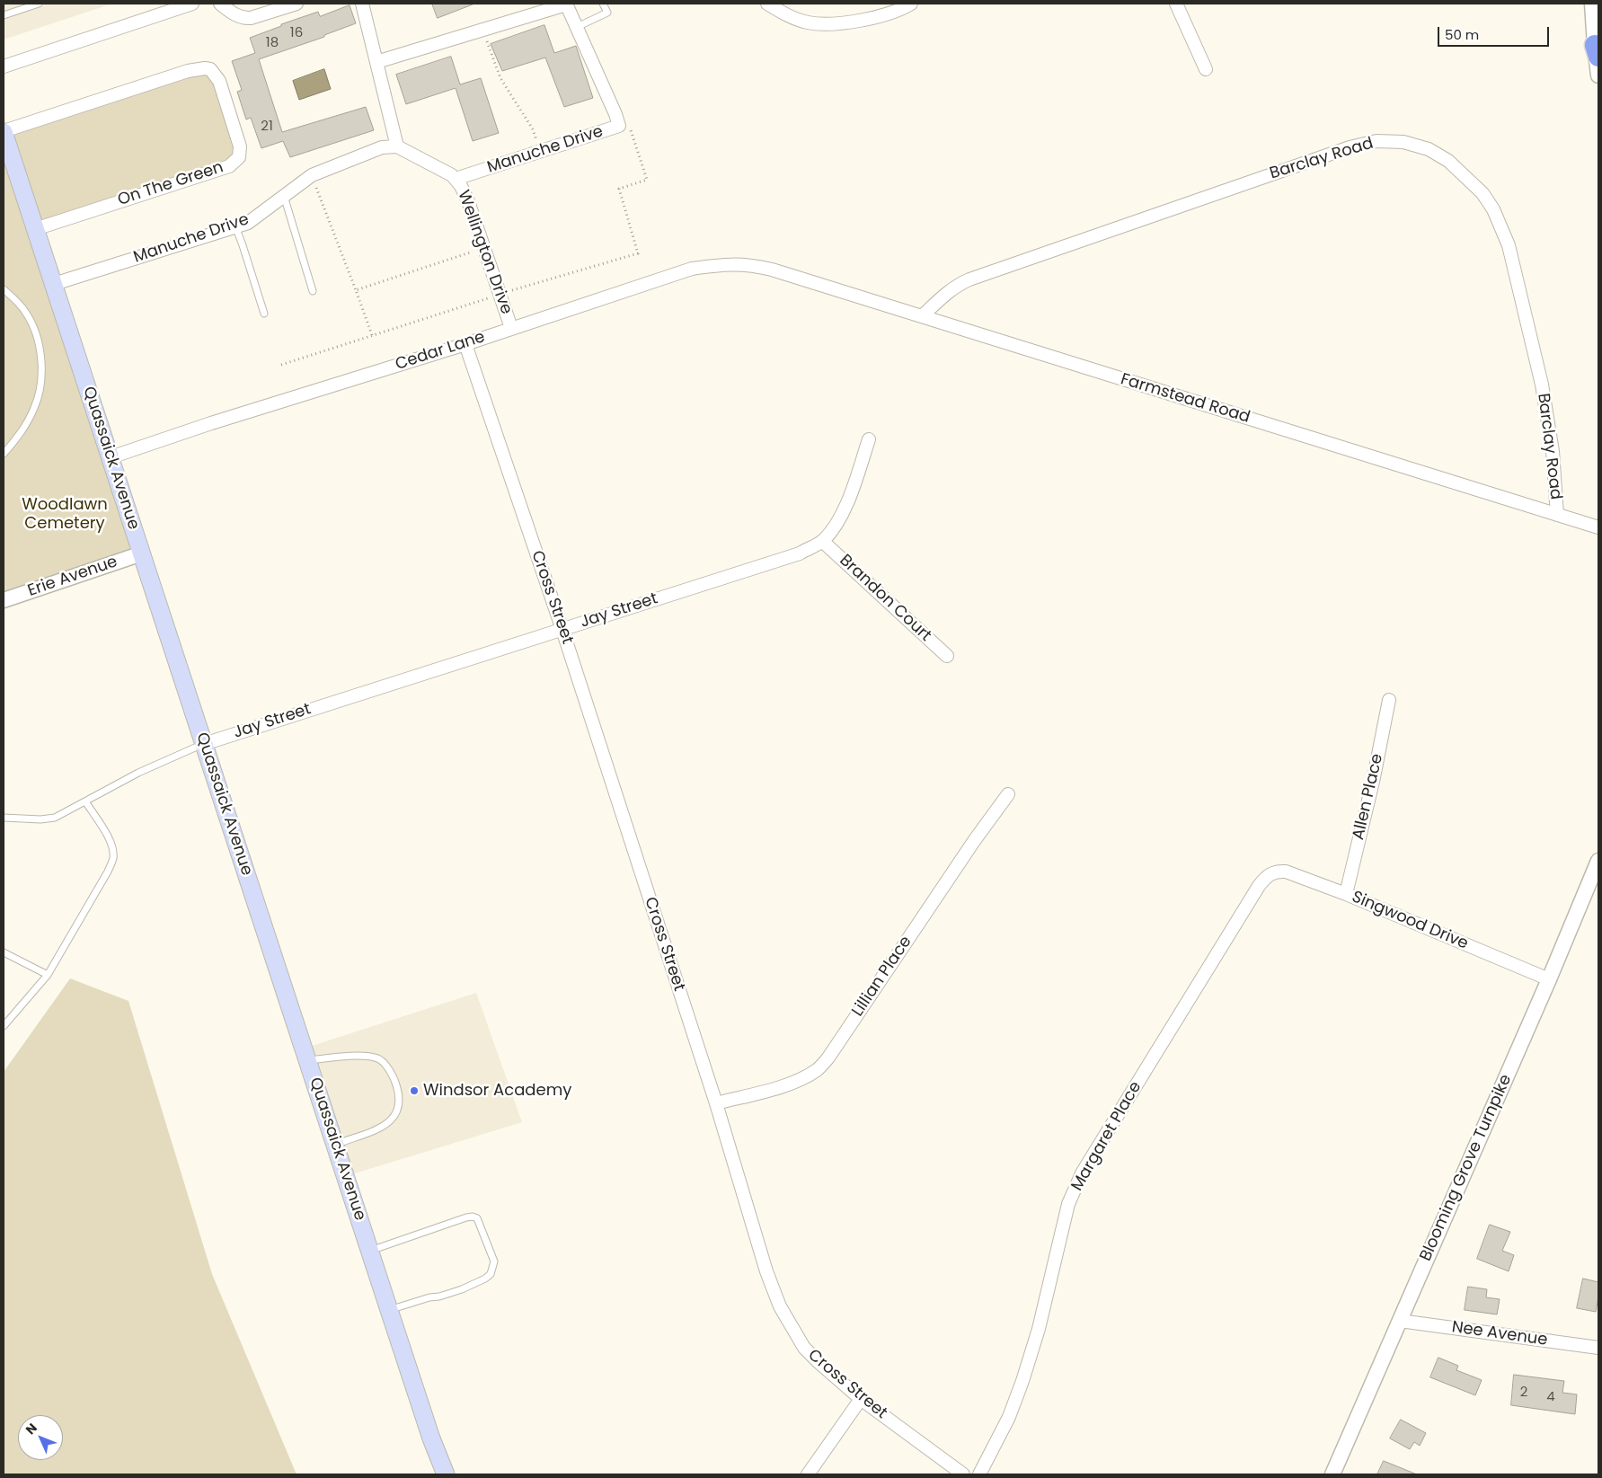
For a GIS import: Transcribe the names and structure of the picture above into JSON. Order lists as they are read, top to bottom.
{
  "streets": {
    "main road": ["Quassaick Avenue"],
    "street": [
      "Manuche Drive",
      "Barclay Road",
      "On The Green",
      "Wellington Drive",
      "Cedar Lane",
      "Farmstead Road",
      "Erie Avenue",
      "Cross Street",
      "Brandon Court",
      "Jay Street",
      "Allen Place",
      "Singwood Drive",
      "Lillian Place",
      "Margaret Place",
      "Blooming Grove Turnpike",
      "Nee Avenue"
    ]
  },
  "crossings": [
    ["Manuche Drive", "Wellington Drive"],
    ["Manuche Drive", "Quassaick Avenue"],
    ["Barclay Road", "Farmstead Road"],
    ["On The Green", "Quassaick Avenue"],
    ["Wellington Drive", "Cedar Lane"],
    ["Cedar Lane", "Farmstead Road"],
    ["Cedar Lane", "Quassaick Avenue"],
    ["Cedar Lane", "Cross Street"],
    ["Quassaick Avenue", "Erie Avenue"],
    ["Quassaick Avenue", "Jay Street"],
    ["Cross Street", "Jay Street"],
    ["Cross Street", "Lillian Place"],
    ["Brandon Court", "Jay Street"],
    ["Allen Place", "Singwood Drive"],
    ["Singwood Drive", "Margaret Place"],
    ["Singwood Drive", "Blooming Grove Turnpike"],
    ["Blooming Grove Turnpike", "Nee Avenue"]
  ],
  "parks": ["Woodlawn Cemetery"],
  "places": ["Windsor Academy"],
  "house_numbers": [
    "16",
    "18",
    "21",
    "2",
    "4"
  ],
  "scale_bar": "50 m",
  "north": "top left"
}
